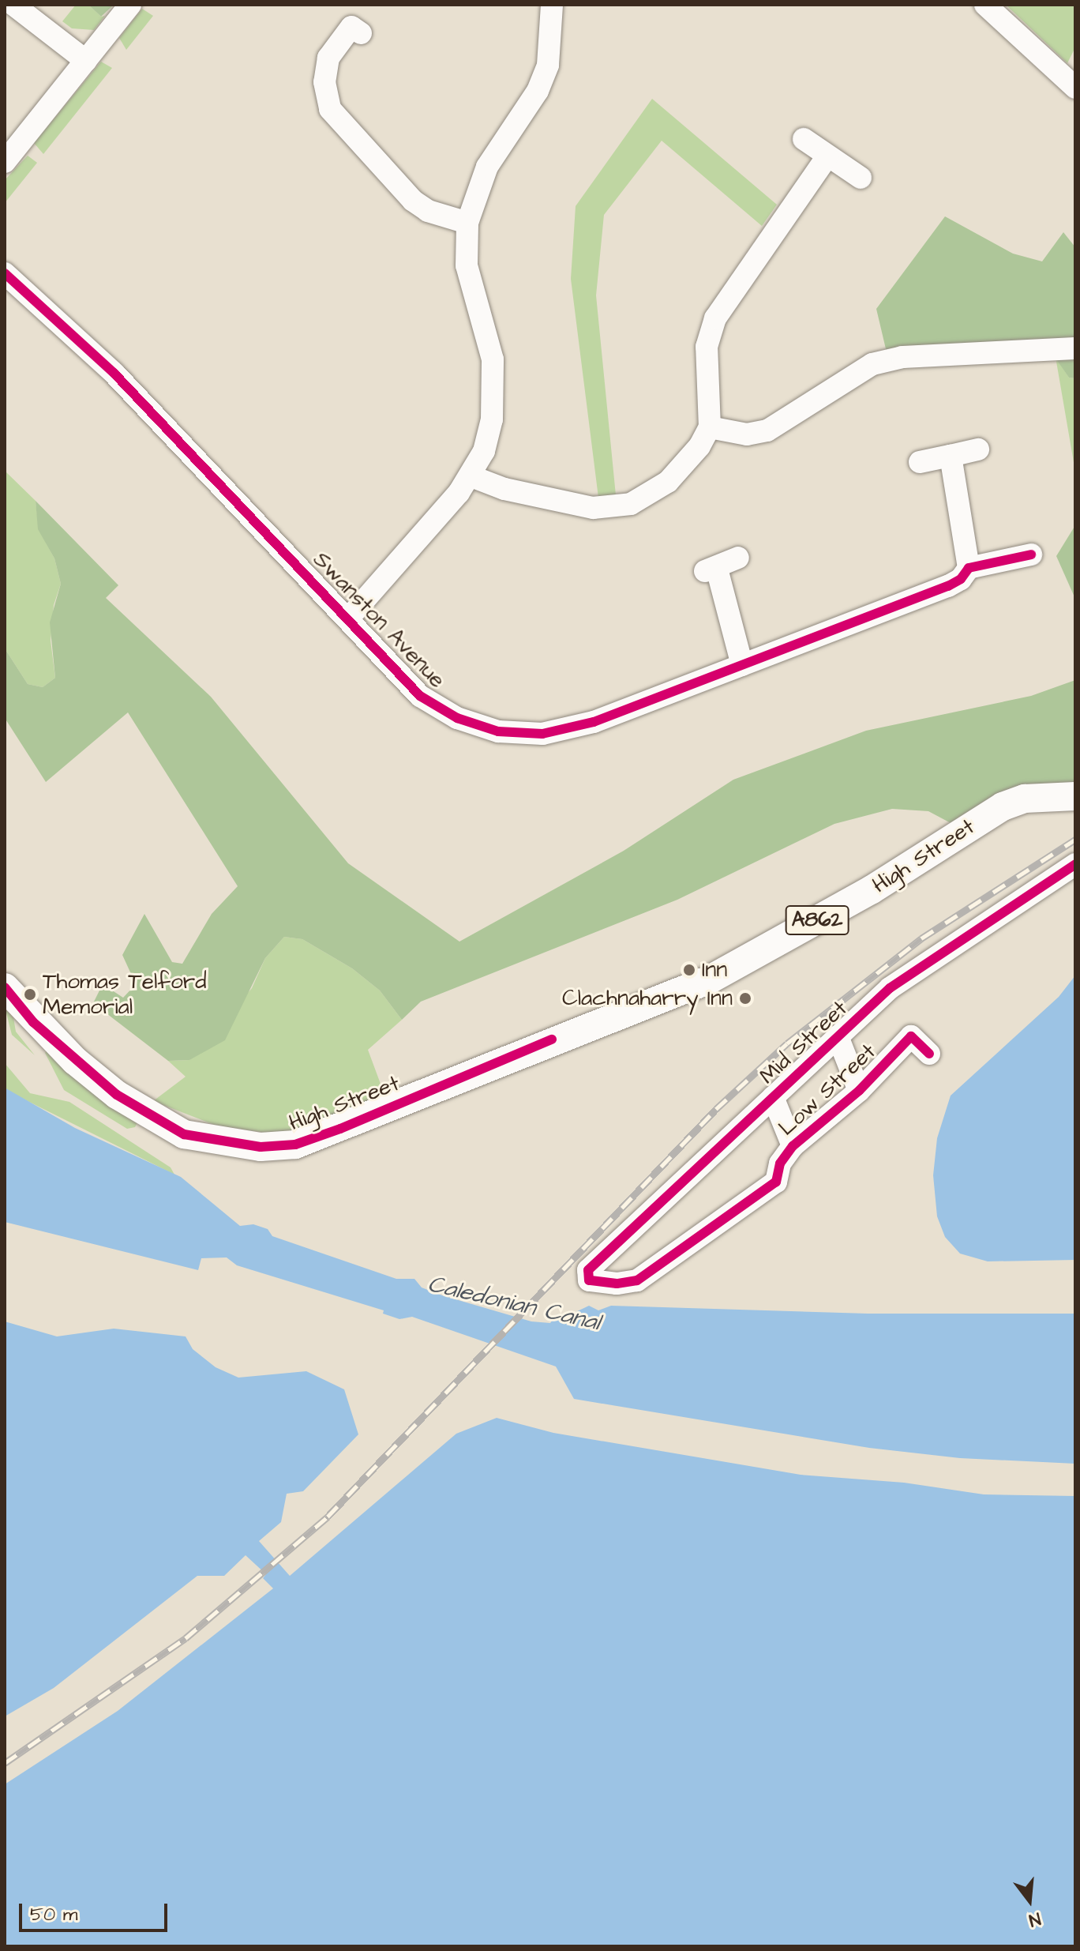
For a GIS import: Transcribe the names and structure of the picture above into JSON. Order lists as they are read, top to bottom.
{
  "streets": {
    "main road": ["High Street", "A862"],
    "street": ["Swanston Avenue", "Mid Street", "Low Street"]
  },
  "crossings": [
    ["Mid Street", "Low Street"]
  ],
  "water": ["Caledonian Canal"],
  "places": ["Inn", "Thomas Telford Memorial", "Clachnaharry Inn"],
  "scale_bar": "50 m",
  "north": "bottom"
}
